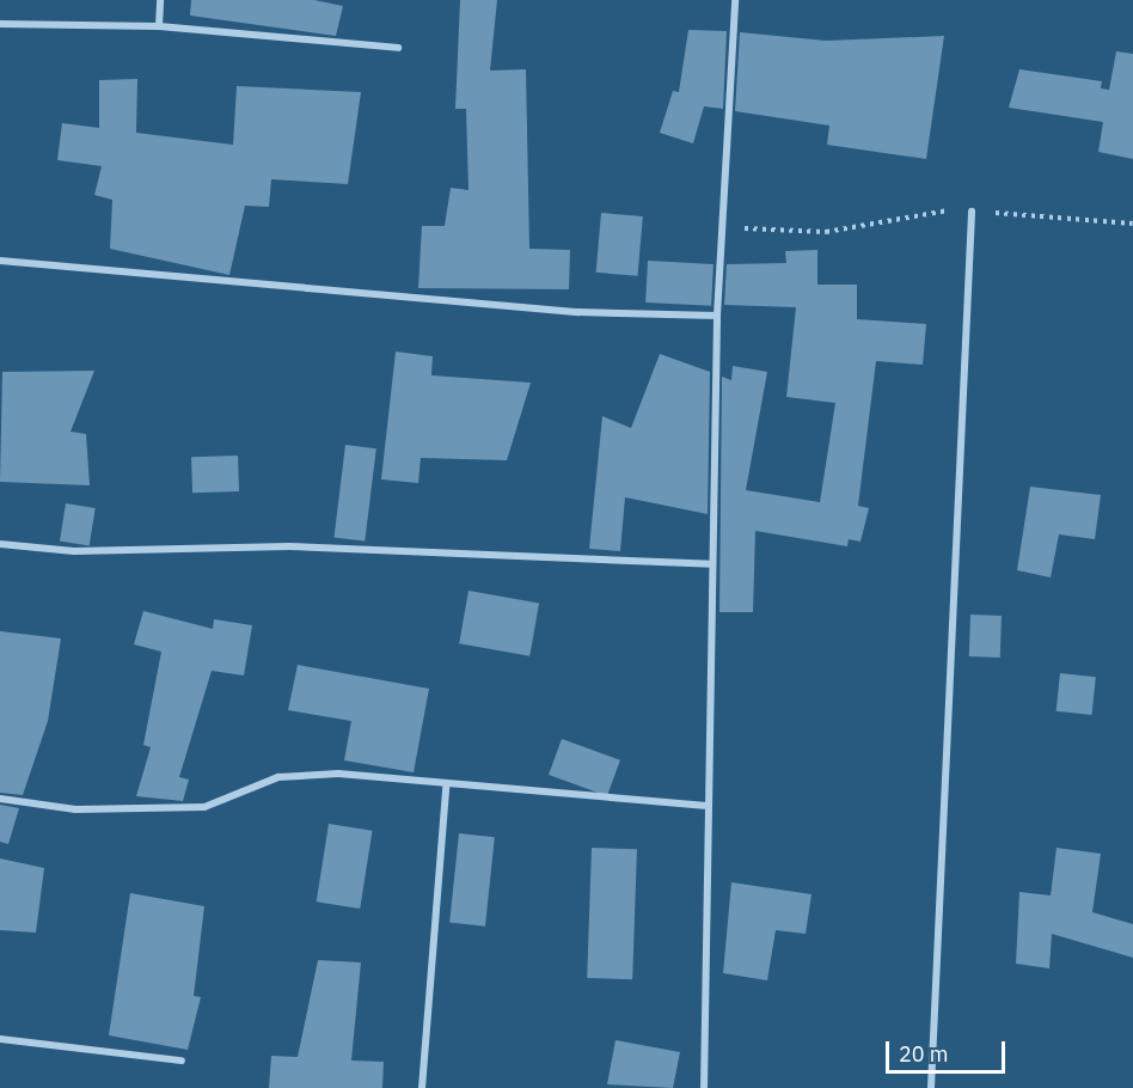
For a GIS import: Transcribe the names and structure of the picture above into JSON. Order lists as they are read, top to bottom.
{
  "scale_bar": "20 m"
}
